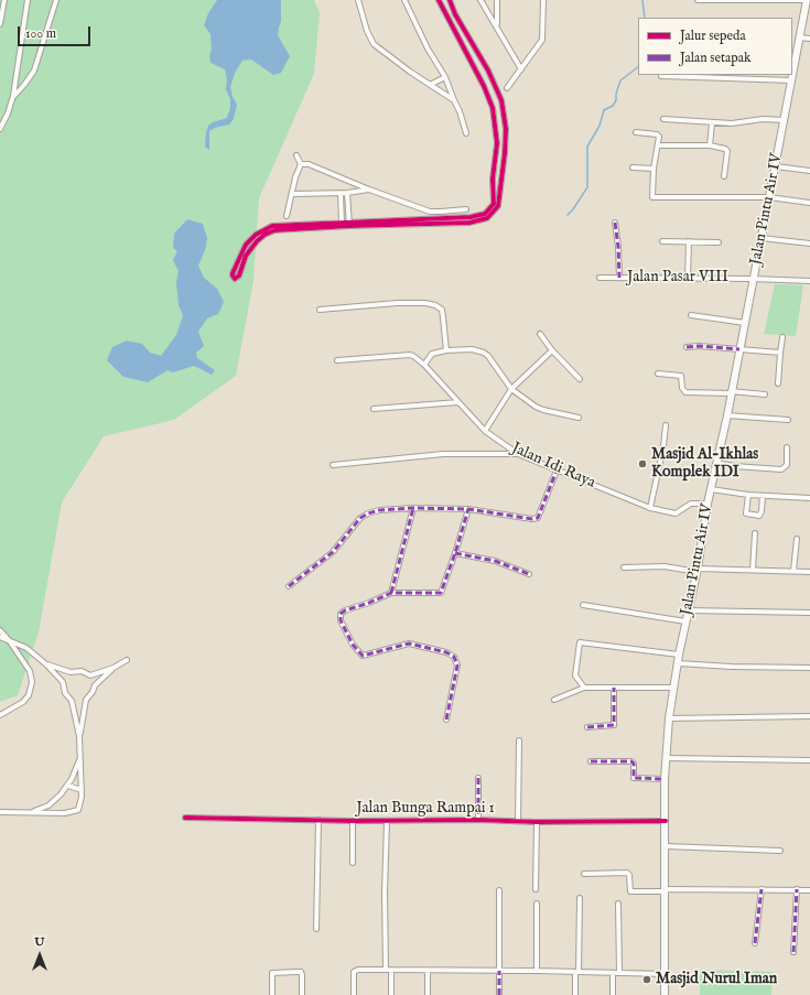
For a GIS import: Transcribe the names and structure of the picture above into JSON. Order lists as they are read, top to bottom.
{
  "streets": {
    "main road": ["Jalan Pintu Air IV"],
    "street": ["Jalan Pasar VIII", "Jalan Idi Raya", "Jalan Bunga Rampai 1"]
  },
  "crossings": [
    ["Jalan Pintu Air IV", "Jalan Pasar VIII"],
    ["Jalan Pintu Air IV", "Jalan Idi Raya"],
    ["Jalan Pintu Air IV", "Jalan Bunga Rampai 1"]
  ],
  "places": ["Masjid Al-Ikhlas Komplek IDI", "Masjid Nurul Iman"],
  "legend": ["Jalur sepeda", "Jalan setapak"],
  "scale_bar": "100 m",
  "north": "top"
}
